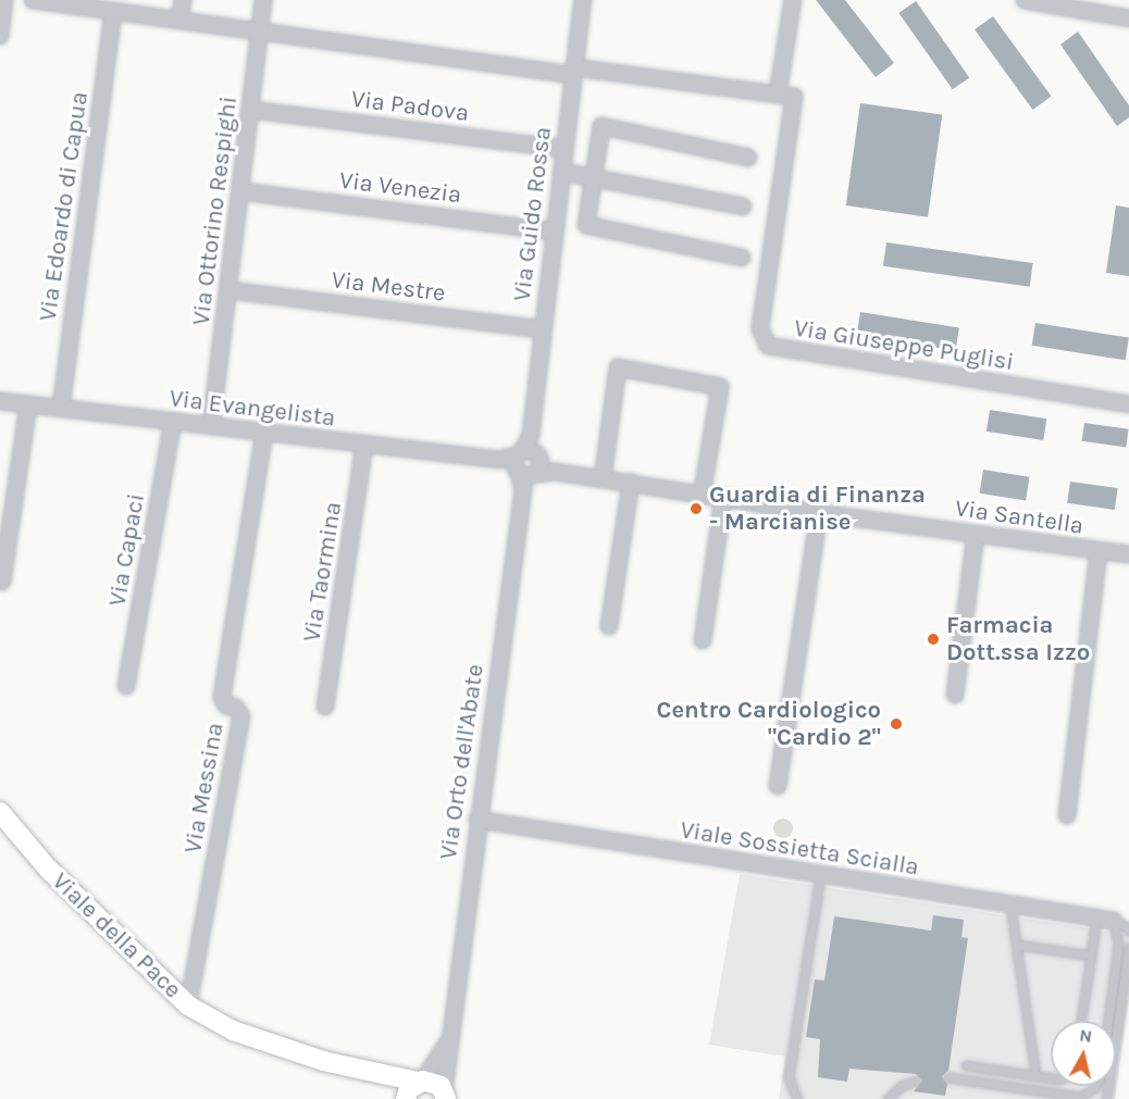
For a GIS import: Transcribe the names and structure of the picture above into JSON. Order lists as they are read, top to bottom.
{
  "streets": {
    "street": [
      "Via Padova",
      "Via Venezia",
      "Via Edoardo di Capua",
      "Via Ottorino Respighi",
      "Via Guido Rossa",
      "Via Mestre",
      "Via Giuseppe Puglisi",
      "Via Evangelista",
      "Via Santella",
      "Via Capaci",
      "Via Taormina",
      "Via Orto dell'Abate",
      "Via Messina",
      "Viale Sossietta Scialla",
      "Viale della Pace"
    ]
  },
  "crossings": [
    ["Via Padova", "Via Ottorino Respighi"],
    ["Via Padova", "Via Guido Rossa"],
    ["Via Venezia", "Via Ottorino Respighi"],
    ["Via Venezia", "Via Guido Rossa"],
    ["Via Edoardo di Capua", "Via Evangelista"],
    ["Via Ottorino Respighi", "Via Mestre"],
    ["Via Ottorino Respighi", "Via Evangelista"],
    ["Via Guido Rossa", "Via Mestre"],
    ["Via Guido Rossa", "Via Evangelista"],
    ["Via Guido Rossa", "Via Santella"],
    ["Via Guido Rossa", "Via Orto dell'Abate"],
    ["Via Evangelista", "Via Santella"],
    ["Via Evangelista", "Via Capaci"],
    ["Via Evangelista", "Via Taormina"],
    ["Via Evangelista", "Via Orto dell'Abate"],
    ["Via Evangelista", "Via Messina"],
    ["Via Santella", "Via Orto dell'Abate"],
    ["Via Orto dell'Abate", "Viale Sossietta Scialla"],
    ["Via Orto dell'Abate", "Viale della Pace"],
    ["Via Messina", "Viale della Pace"]
  ],
  "places": ["Guardia di Finanza - Marcianise", "Farmacia Dott.ssa Izzo", "Centro Cardiologico \"Cardio 2\""],
  "north": "top"
}
